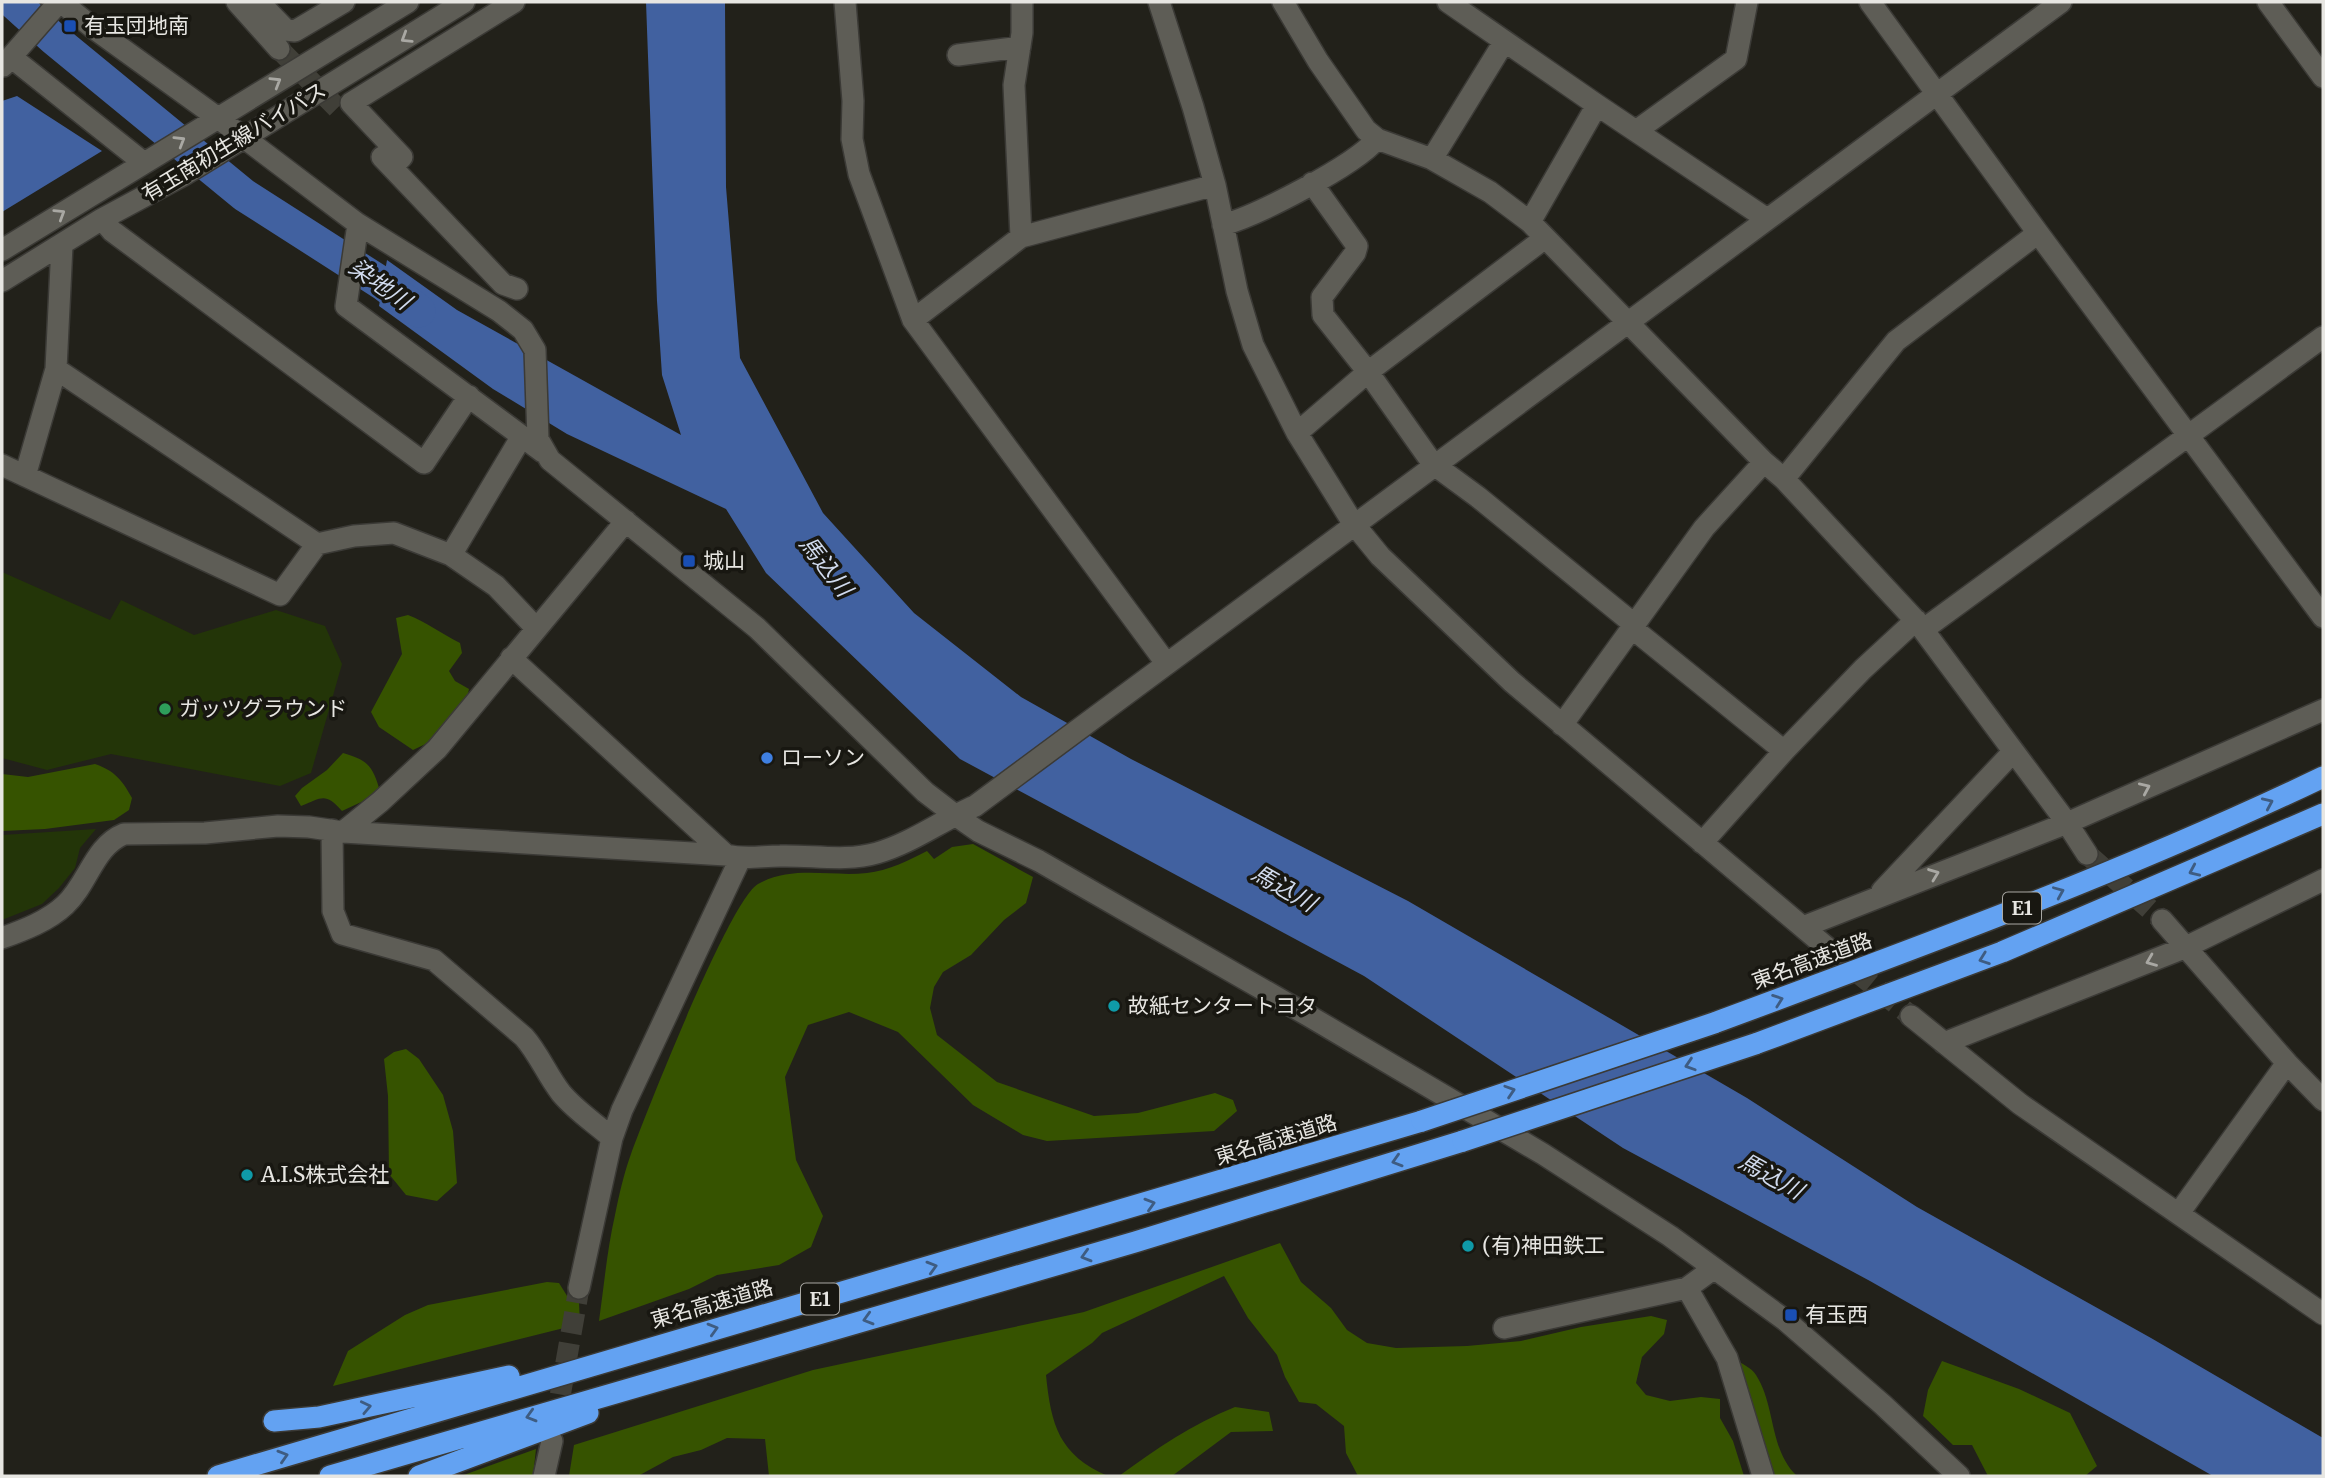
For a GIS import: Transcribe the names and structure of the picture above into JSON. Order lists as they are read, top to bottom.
{
  "streets": {
    "highway": ["E1", "東名高速道路"],
    "street": ["有玉南初生線バイパス"]
  },
  "water": ["染地川", "馬込川"],
  "places": {
    "transit": ["有玉団地南", "城山", "有玉西"],
    "other": [
      "ガッツグラウンド",
      "ローソン",
      "故紙センタートヨタ",
      "A.I.S株式会社",
      "(有)神田鉄工"
    ]
  }
}
